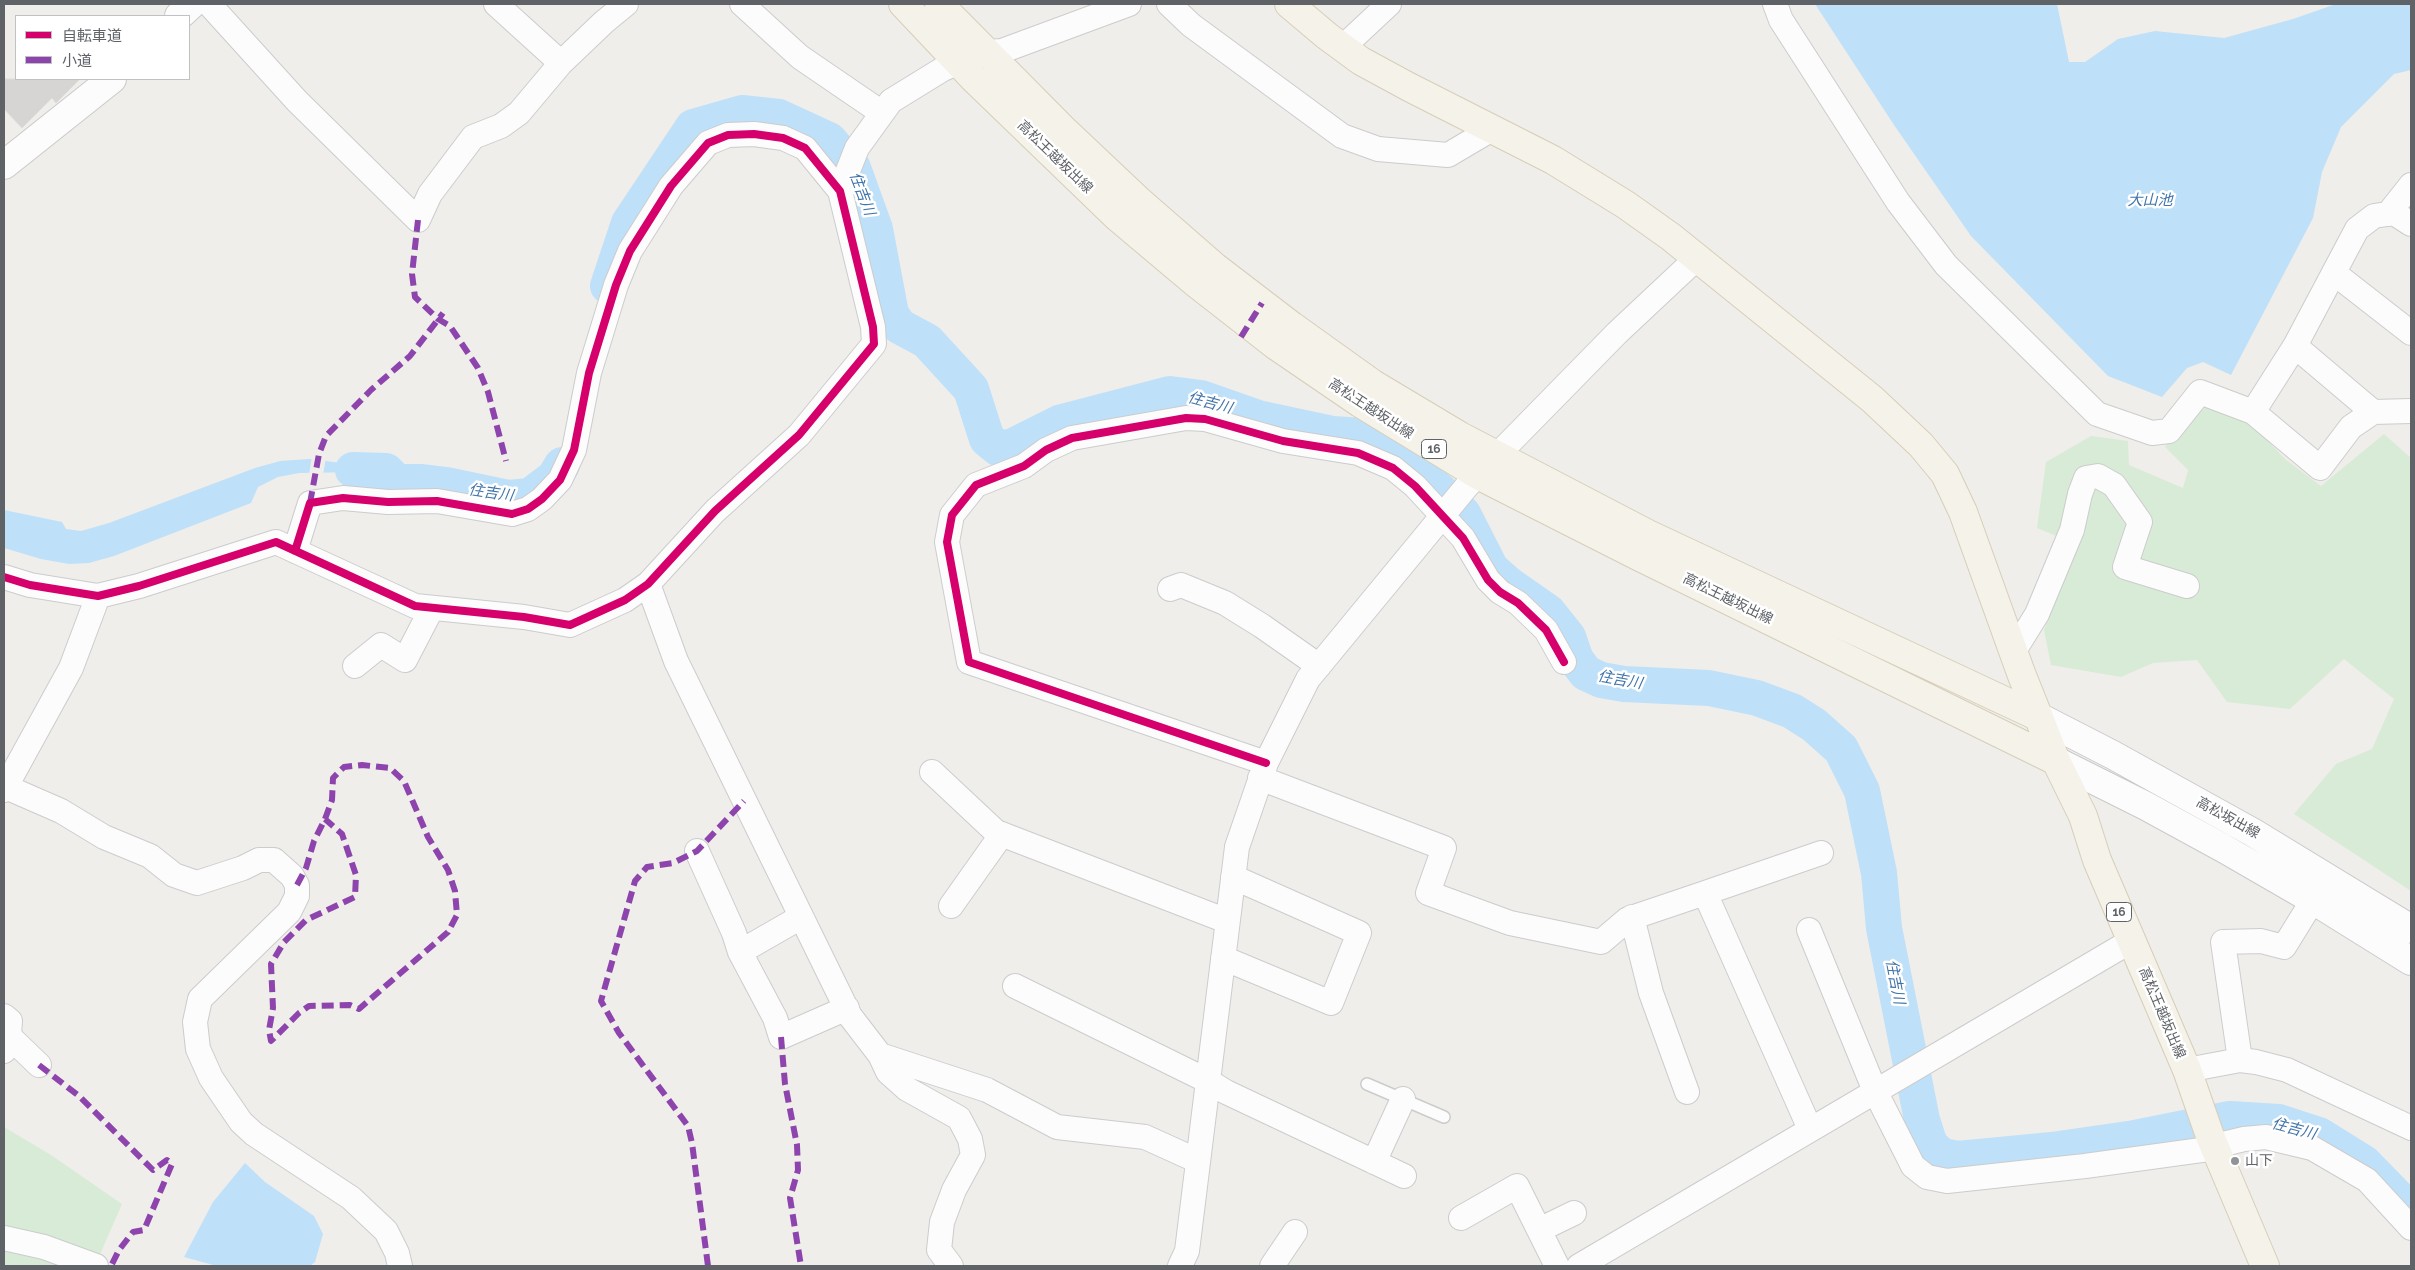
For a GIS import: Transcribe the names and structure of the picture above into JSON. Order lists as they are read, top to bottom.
{
  "streets": {
    "main road": ["高松王越坂出線", "16", "高松坂出線"]
  },
  "crossings": [
    ["高松王越坂出線", "高松坂出線"]
  ],
  "water": ["住吉川", "大山池"],
  "places": ["山下"],
  "legend": ["自転車道", "小道"]
}
